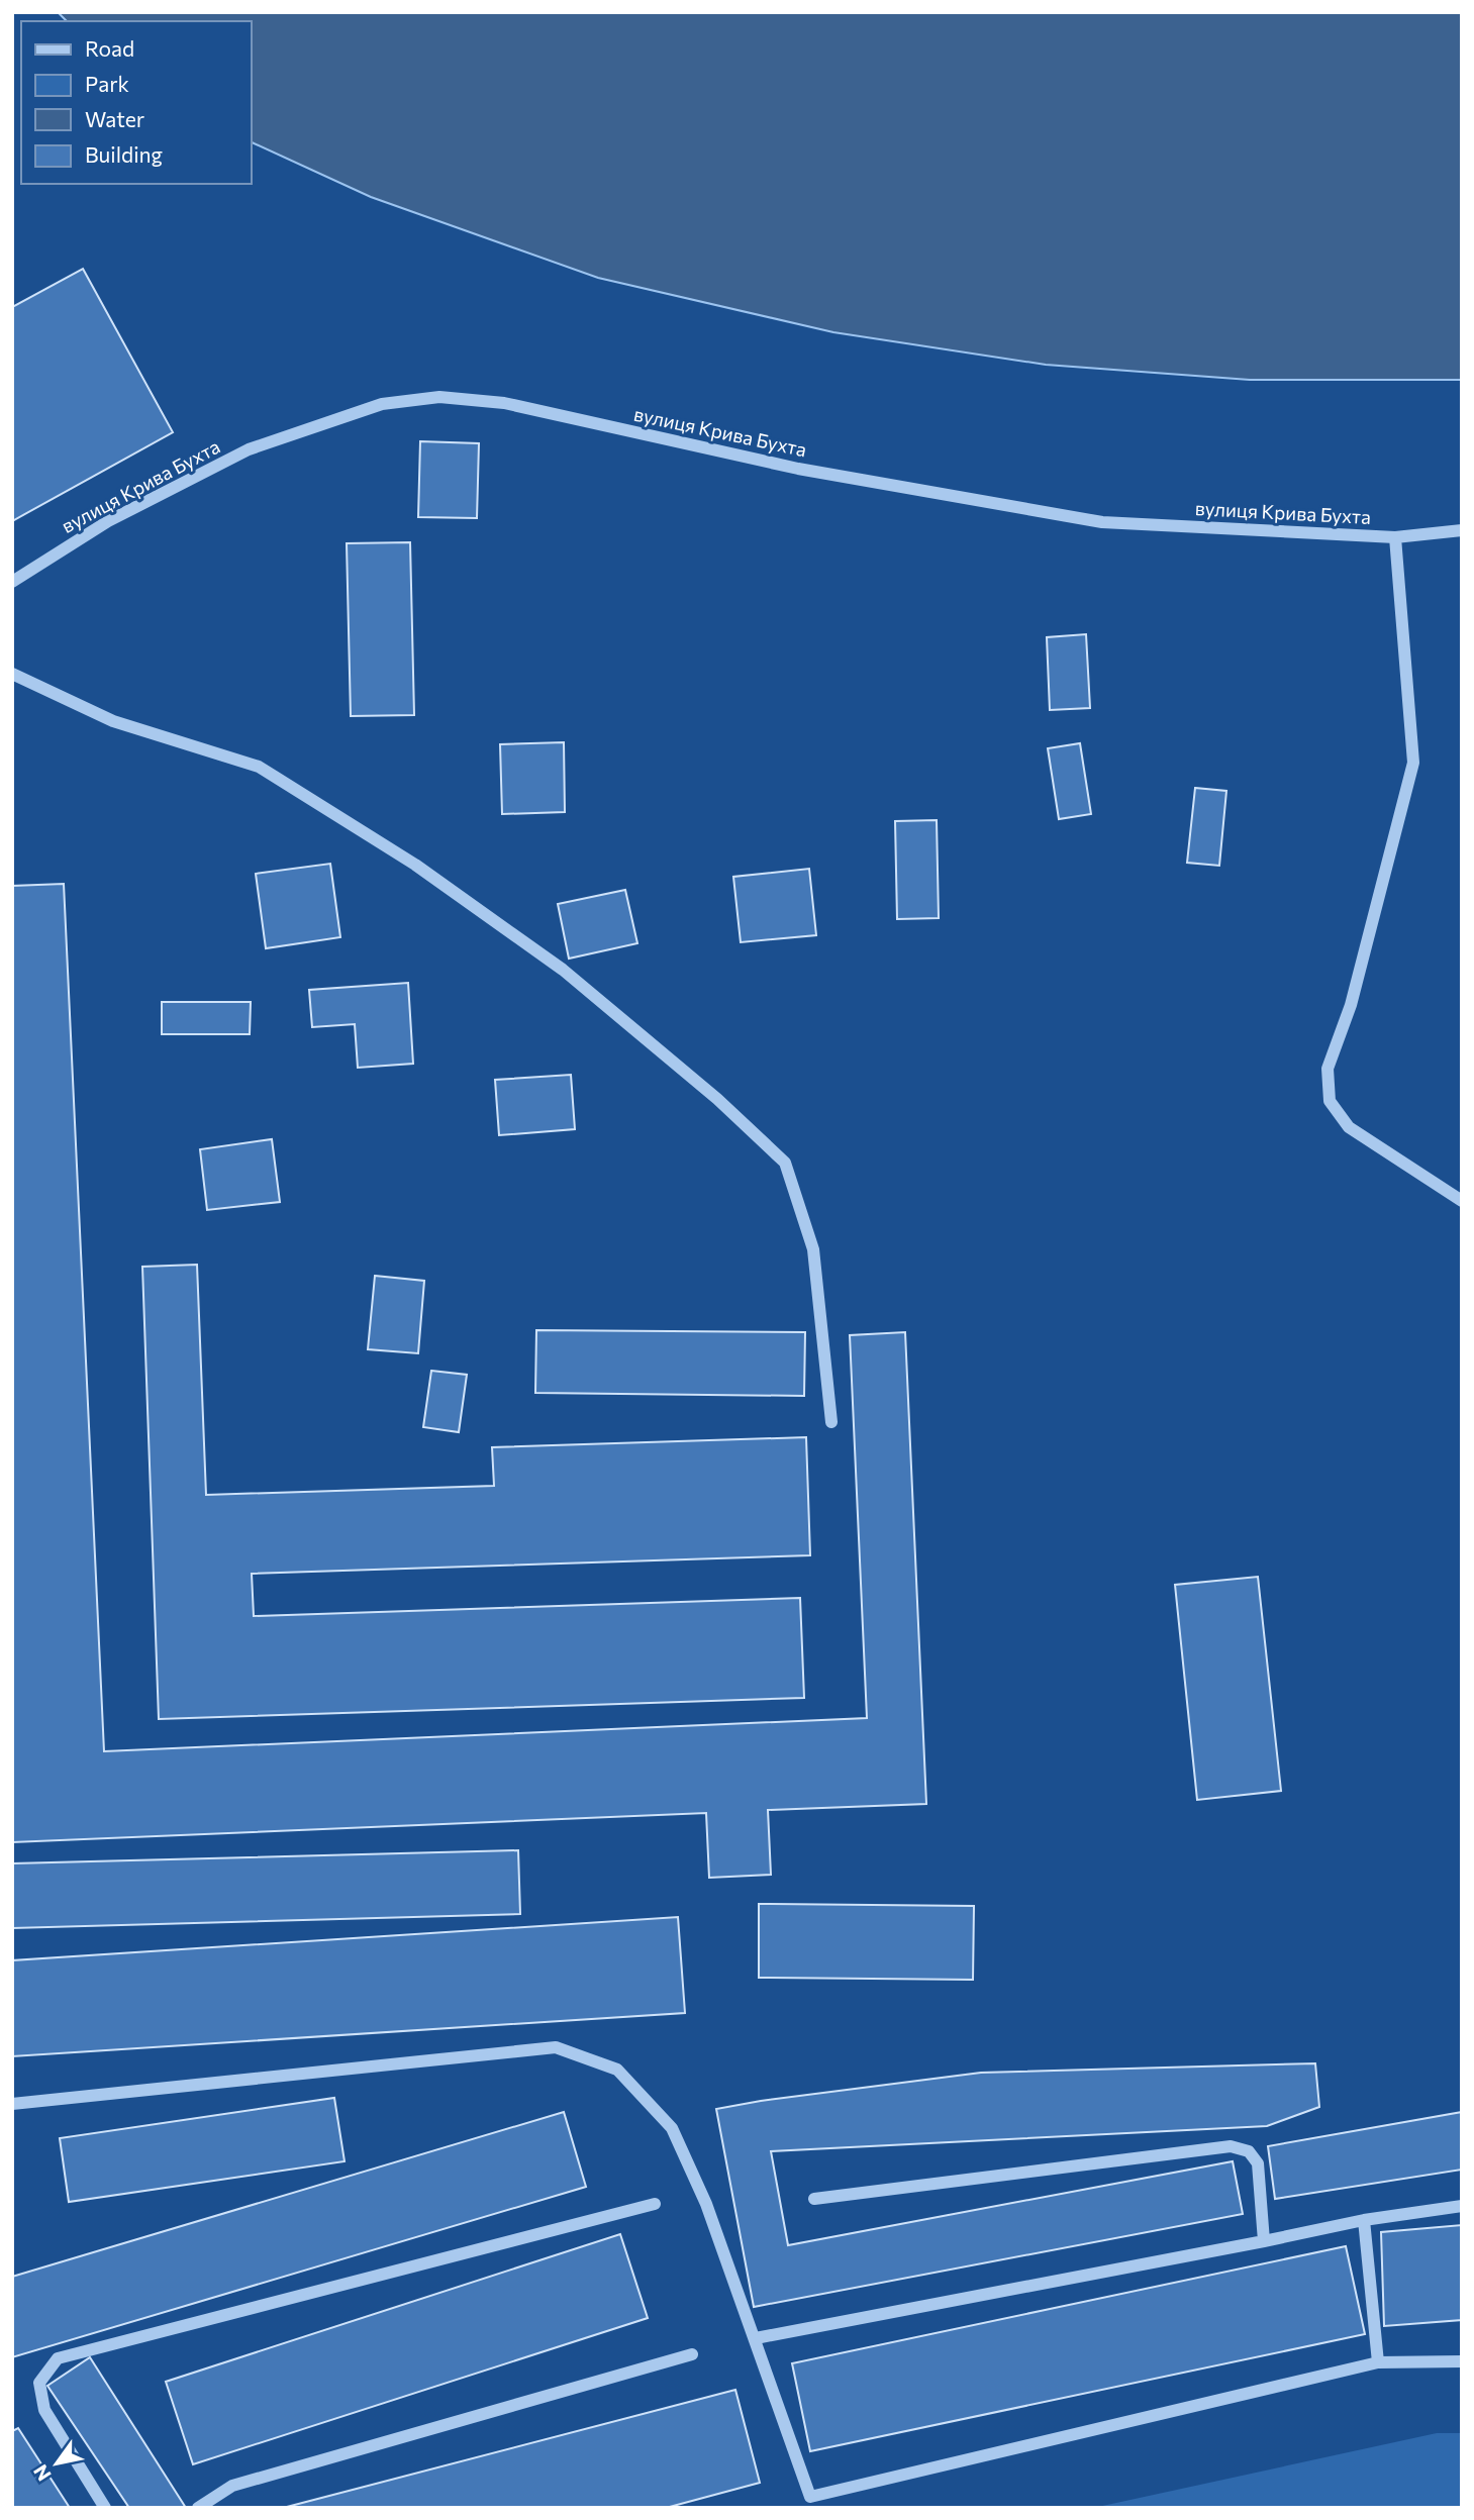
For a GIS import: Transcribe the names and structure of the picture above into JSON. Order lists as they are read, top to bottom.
{
  "streets": {
    "street": ["вулиця Крива Бухта"]
  },
  "legend": [
    "Road",
    "Park",
    "Water",
    "Building"
  ],
  "north": "bottom left"
}
